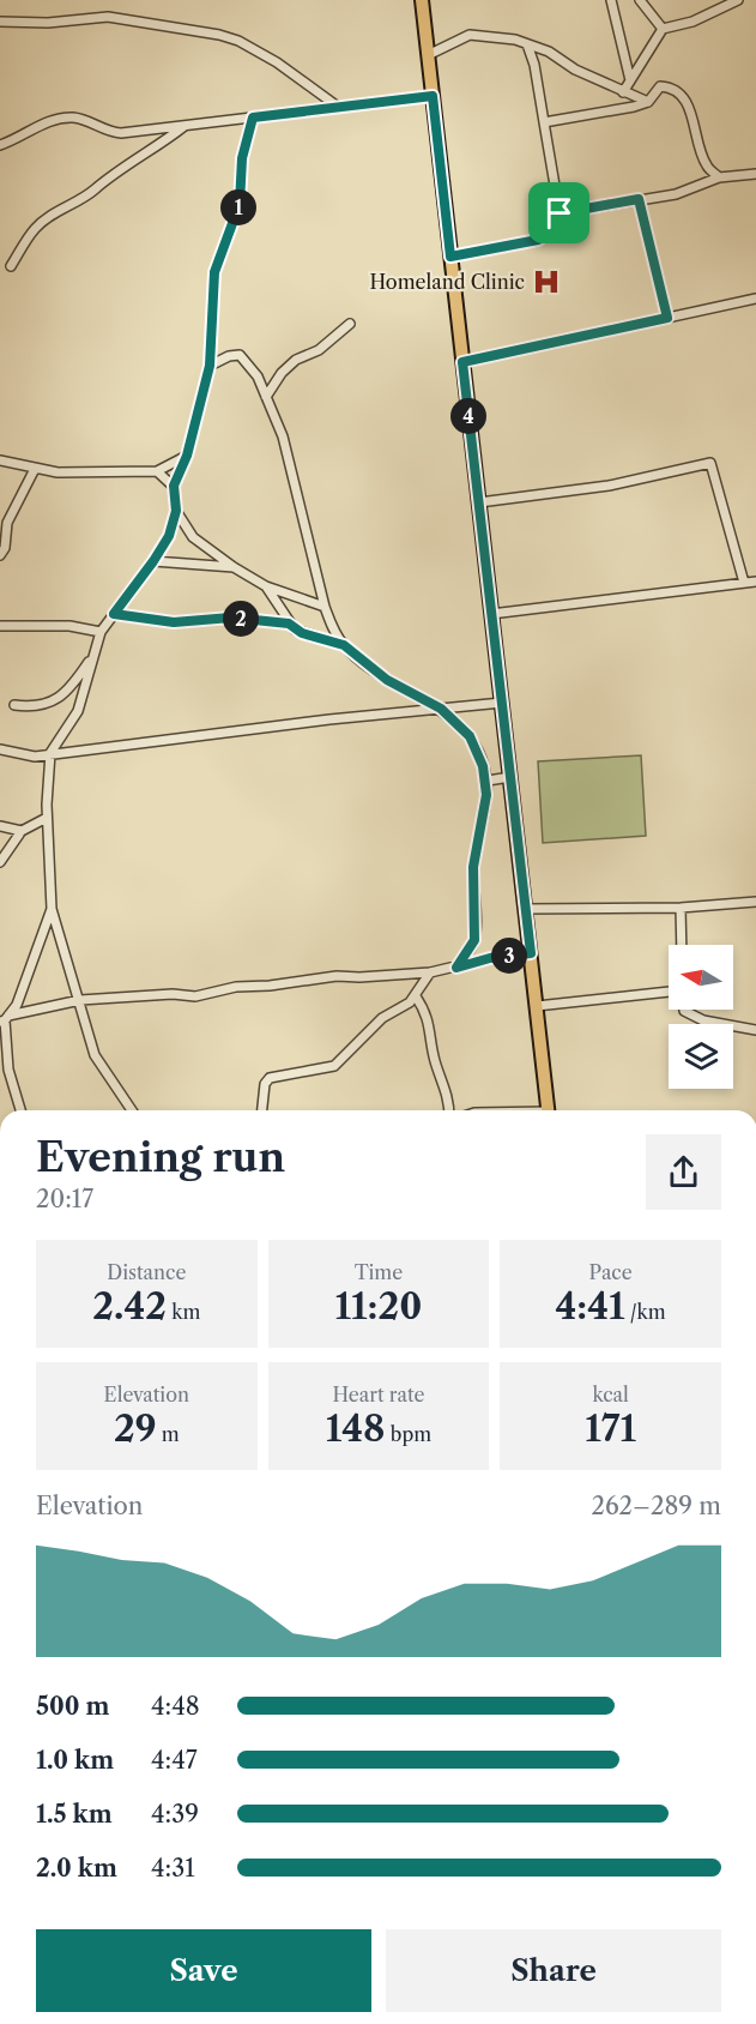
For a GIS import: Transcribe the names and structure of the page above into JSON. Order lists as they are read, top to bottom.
{
  "places": {
    "hospital": ["Homeland Clinic"]
  },
  "north": "left",
  "page": {
    "pins": [
      "1",
      "4",
      "2",
      "3"
    ],
    "heading": ["Evening run", "20:17"],
    "stats": [
      ["Distance", "2.42 km"],
      ["Time", "11:20"],
      ["Pace", "4:41 /km"],
      ["Elevation", "29 m"],
      ["Heart rate", "148 bpm"],
      ["kcal", "171"]
    ],
    "chart": ["Elevation", "262–289 m"],
    "list": [
      {
        "name": "500 m",
        "note": "4:48"
      },
      {
        "name": "1.0 km",
        "note": "4:47"
      },
      {
        "name": "1.5 km",
        "note": "4:39"
      },
      {
        "name": "2.0 km",
        "note": "4:31"
      }
    ],
    "buttons": ["Save", "Share"]
  }
}
